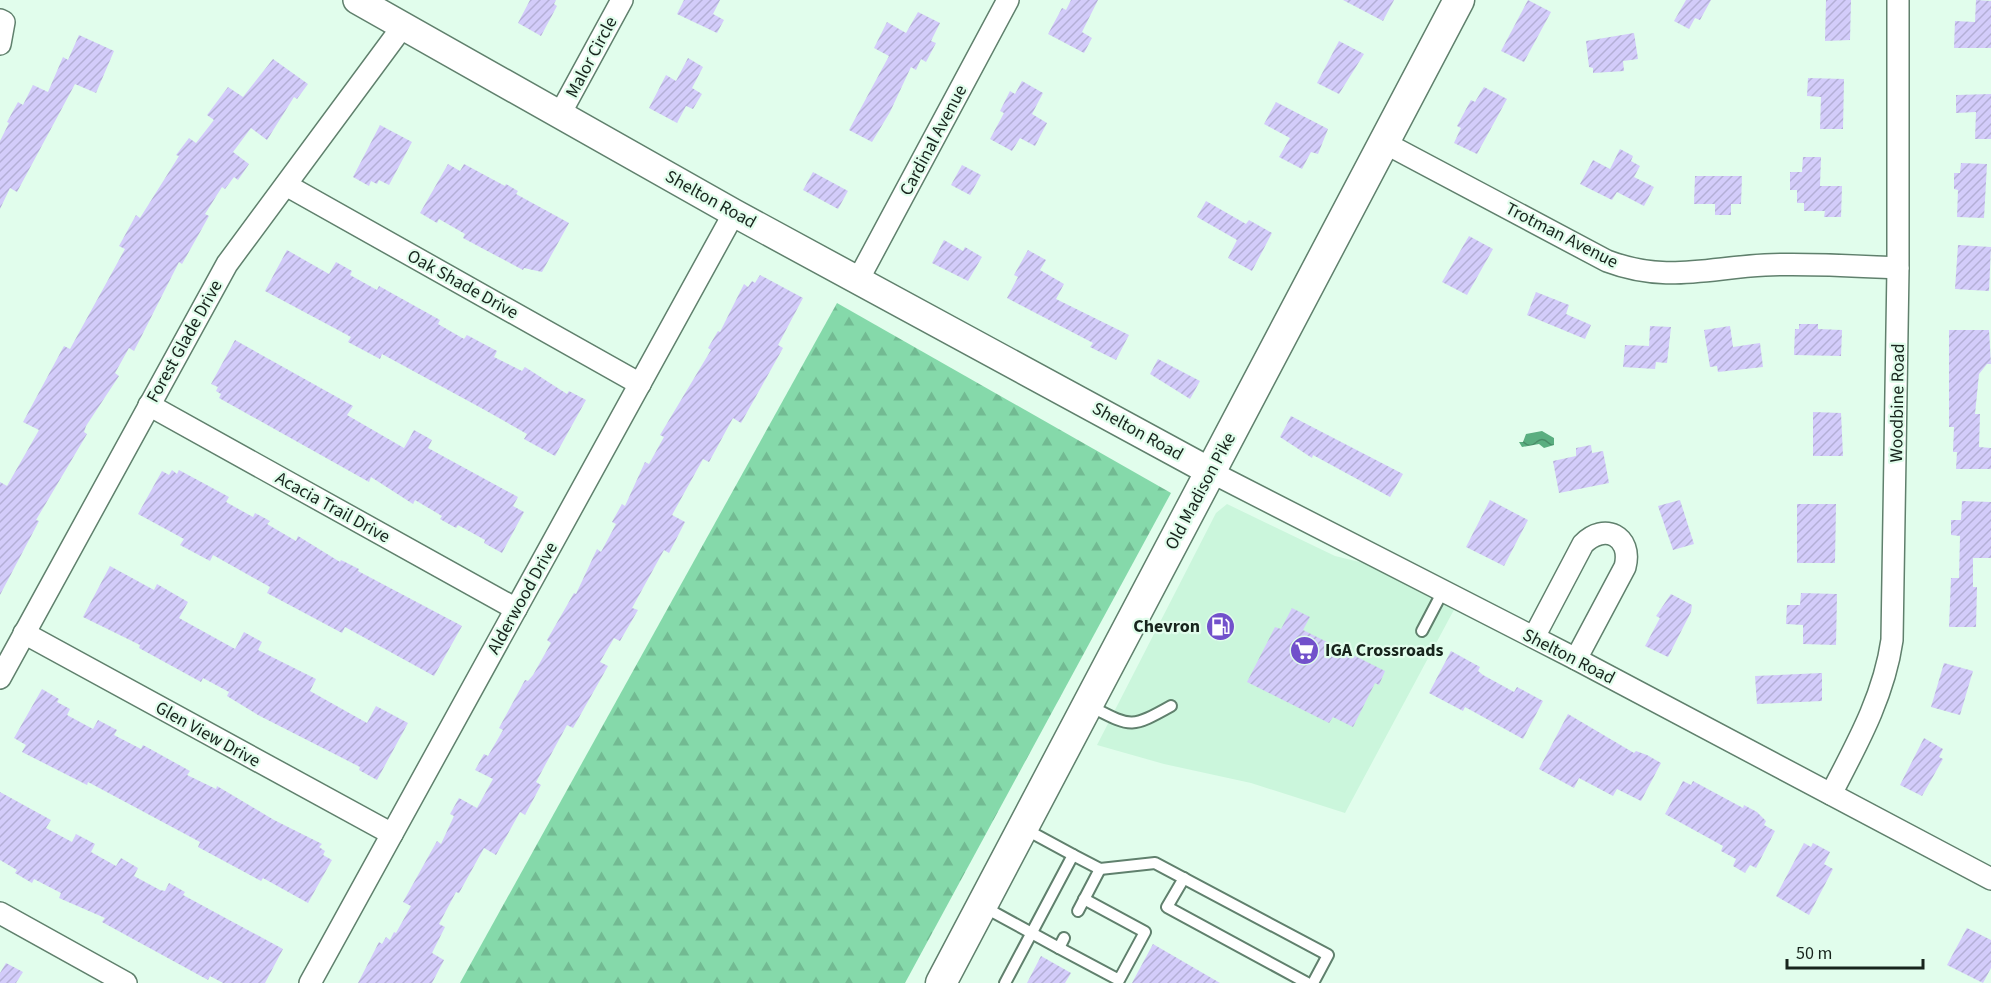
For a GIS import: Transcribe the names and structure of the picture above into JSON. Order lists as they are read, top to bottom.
{
  "streets": {
    "main road": ["Old Madison Pike"],
    "street": [
      "Malor Circle",
      "Cardinal Avenue",
      "Shelton Road",
      "Trotman Avenue",
      "Oak Shade Drive",
      "Forest Glade Drive",
      "Woodbine Road",
      "Acacia Trail Drive",
      "Alderwood Drive",
      "Glen View Drive"
    ]
  },
  "crossings": [
    ["Malor Circle", "Shelton Road"],
    ["Cardinal Avenue", "Shelton Road"],
    ["Shelton Road", "Forest Glade Drive"],
    ["Shelton Road", "Woodbine Road"],
    ["Shelton Road", "Old Madison Pike"],
    ["Shelton Road", "Alderwood Drive"],
    ["Trotman Avenue", "Woodbine Road"],
    ["Trotman Avenue", "Old Madison Pike"],
    ["Oak Shade Drive", "Forest Glade Drive"],
    ["Oak Shade Drive", "Alderwood Drive"],
    ["Forest Glade Drive", "Acacia Trail Drive"],
    ["Forest Glade Drive", "Glen View Drive"],
    ["Acacia Trail Drive", "Alderwood Drive"],
    ["Alderwood Drive", "Glen View Drive"]
  ],
  "places": {
    "fuel station": ["Chevron"],
    "supermarket": ["IGA Crossroads"]
  },
  "scale_bar": "50 m"
}
